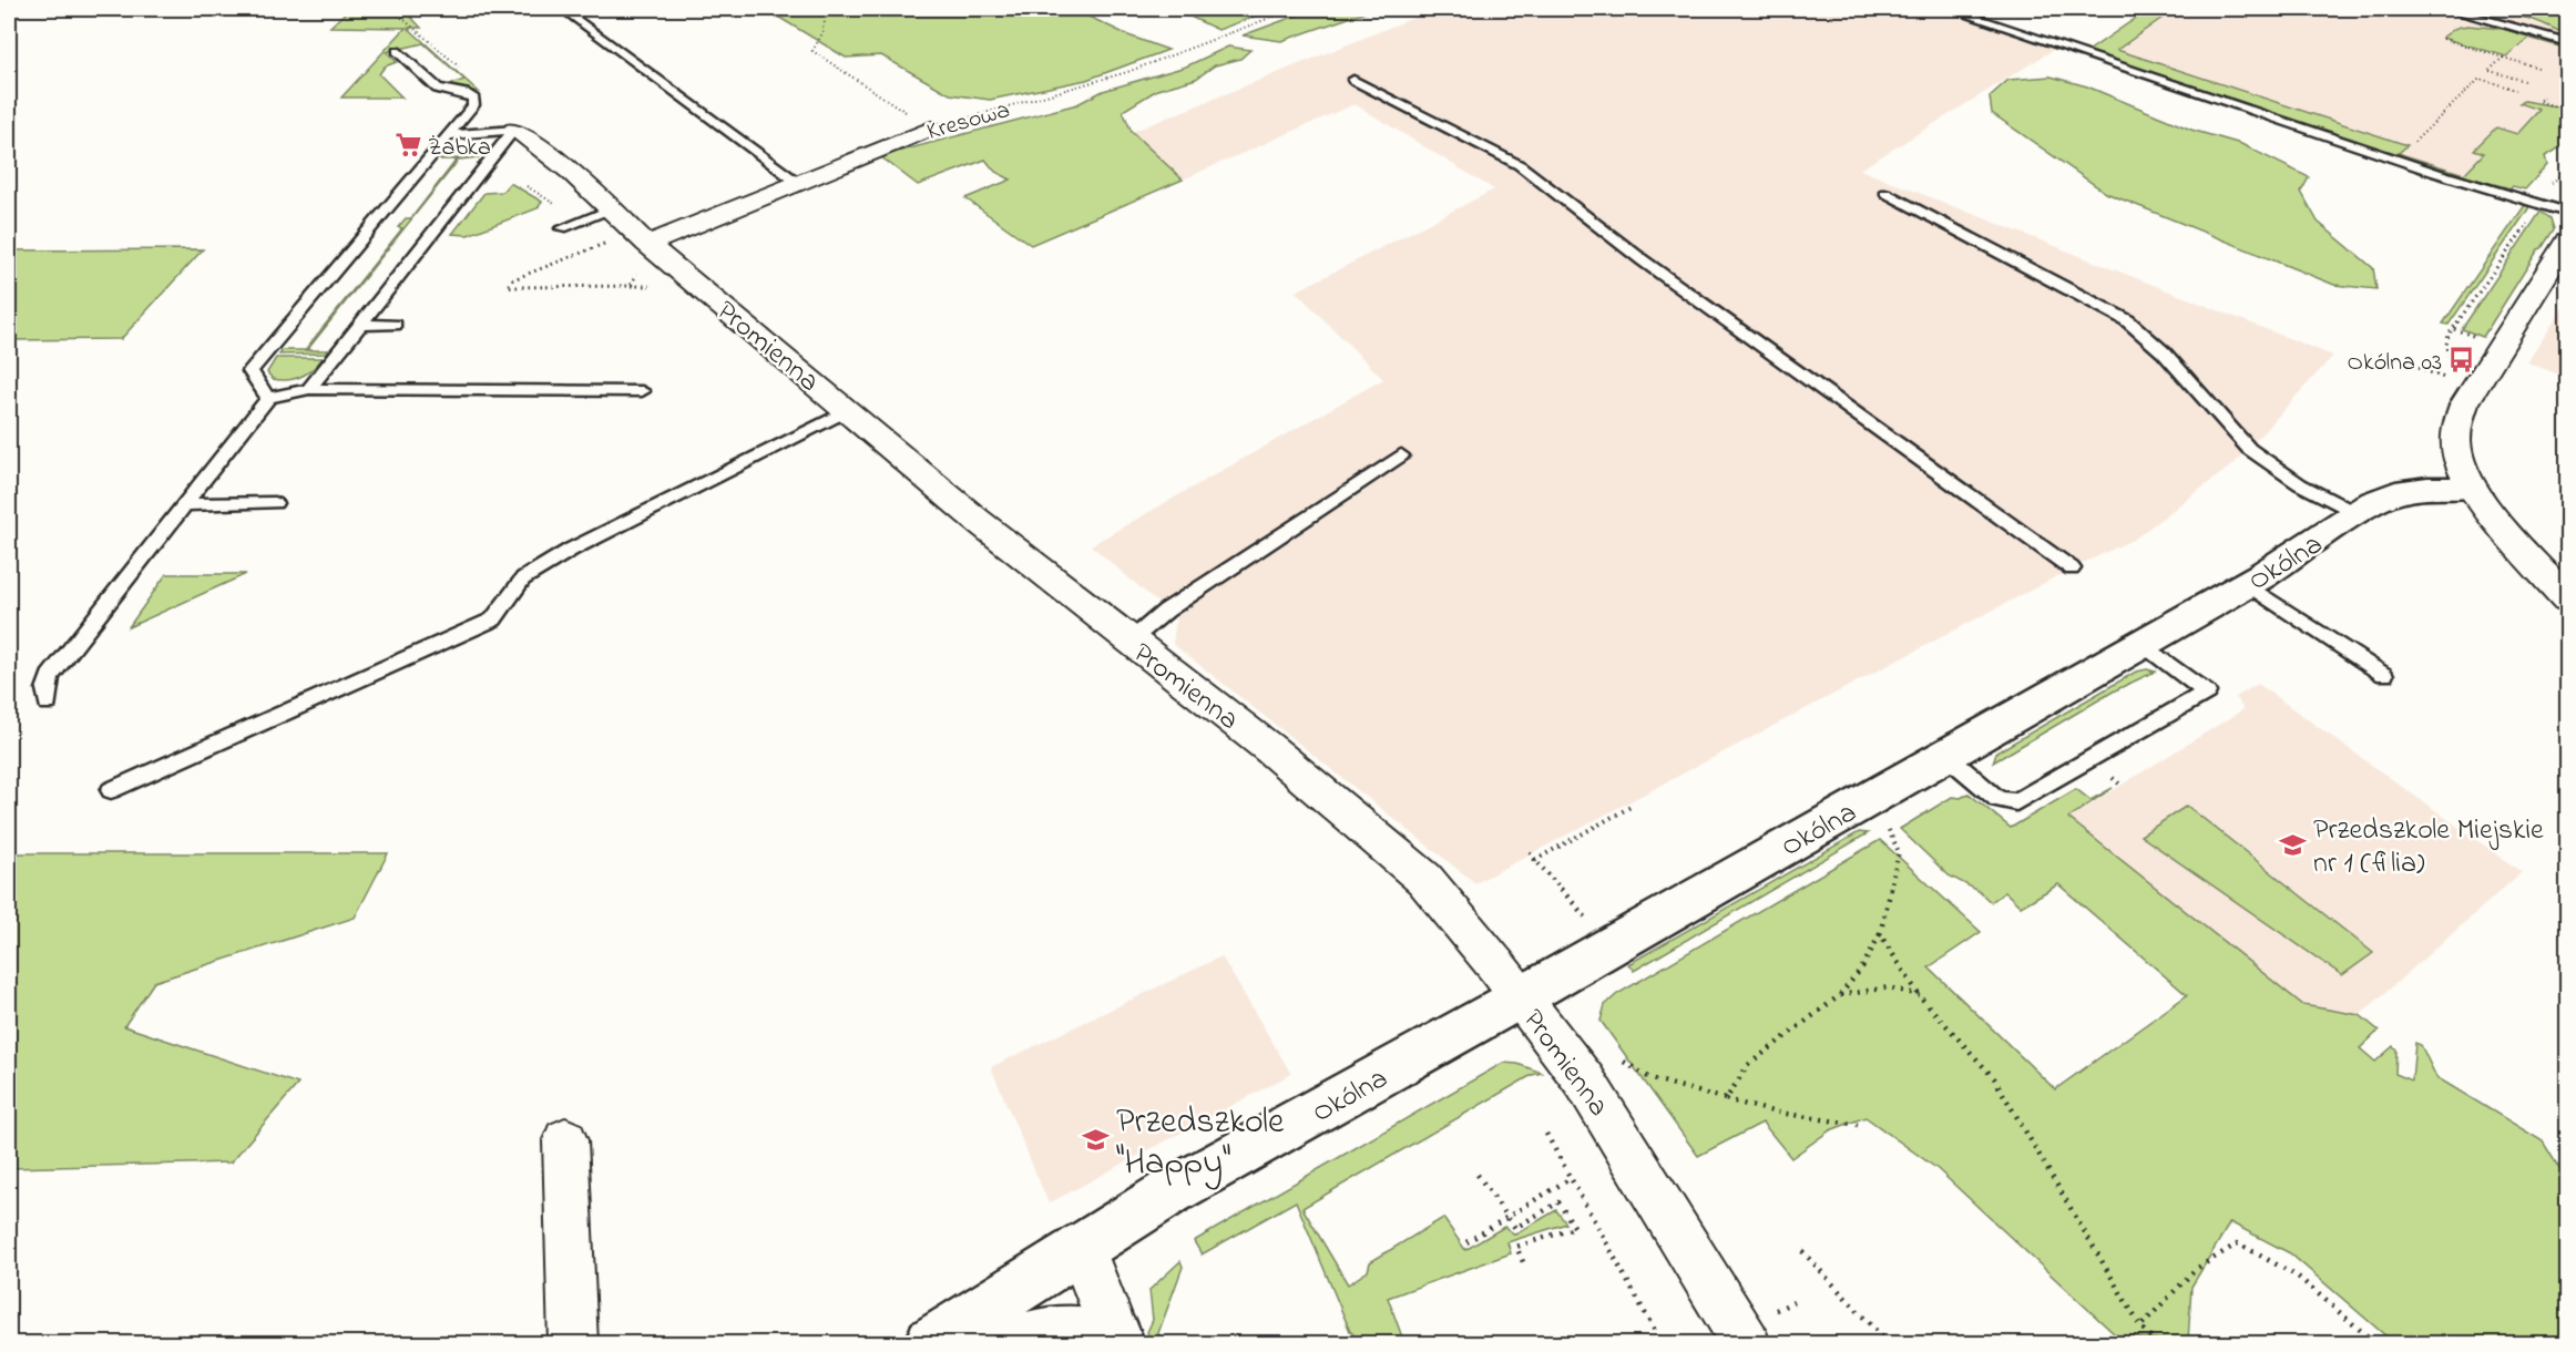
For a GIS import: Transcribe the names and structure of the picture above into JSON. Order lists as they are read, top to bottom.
{
  "streets": {
    "street": ["Kresowa", "Promienna", "Okólna"]
  },
  "crossings": [
    ["Kresowa", "Promienna"],
    ["Promienna", "Okólna"]
  ],
  "places": {
    "supermarket": ["Żabka"],
    "bus stop": ["Okólna 03"],
    "school or university": ["Przedszkole Miejskie nr 1 (filia)", "Przedszkole \"Happy\""]
  }
}
